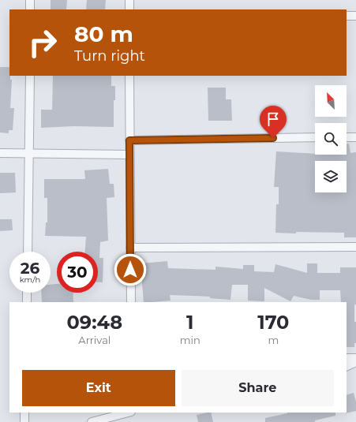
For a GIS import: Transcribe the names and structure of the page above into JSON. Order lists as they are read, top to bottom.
{
  "north": "top left",
  "page": {
    "turn": ["80 m", "Turn right"],
    "speed": "26 km/h",
    "limit": "30",
    "eta": [
      "09:48",
      "Arrival",
      "1",
      "min",
      "170",
      "m"
    ],
    "buttons": ["Exit", "Share"]
  }
}
